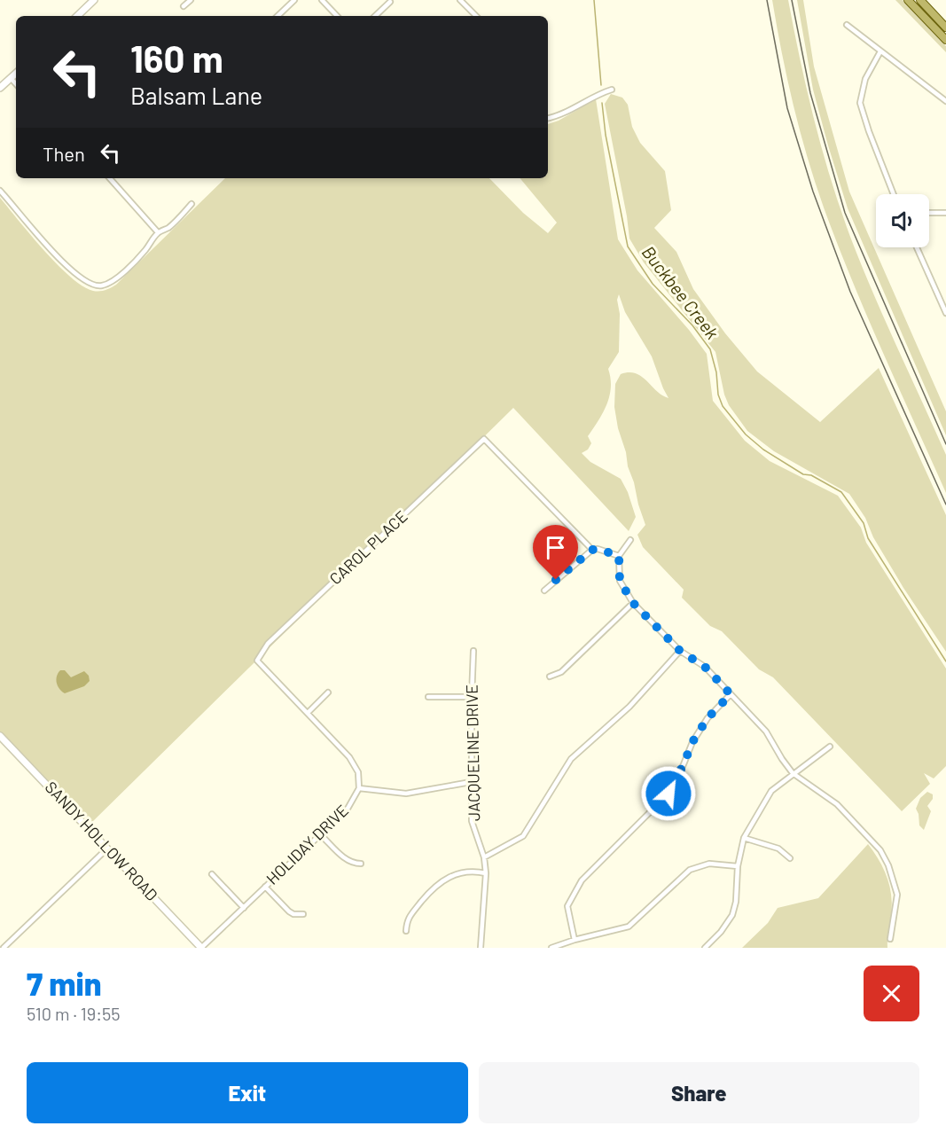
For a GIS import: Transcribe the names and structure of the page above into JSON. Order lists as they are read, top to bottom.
{
  "streets": {
    "street": [
      "CAROL PLACE",
      "JACQUELINE DRIVE",
      "SANDY HOLLOW ROAD",
      "HOLIDAY DRIVE"
    ]
  },
  "crossings": [
    ["CAROL PLACE", "HOLIDAY DRIVE"],
    ["SANDY HOLLOW ROAD", "HOLIDAY DRIVE"]
  ],
  "water": ["Buckbee Creek"],
  "page": {
    "turn": ["160 m", "Balsam Lane"],
    "then": "Then",
    "heading": ["7 min", "510 m · 19:55"],
    "buttons": ["Exit", "Share"]
  }
}
